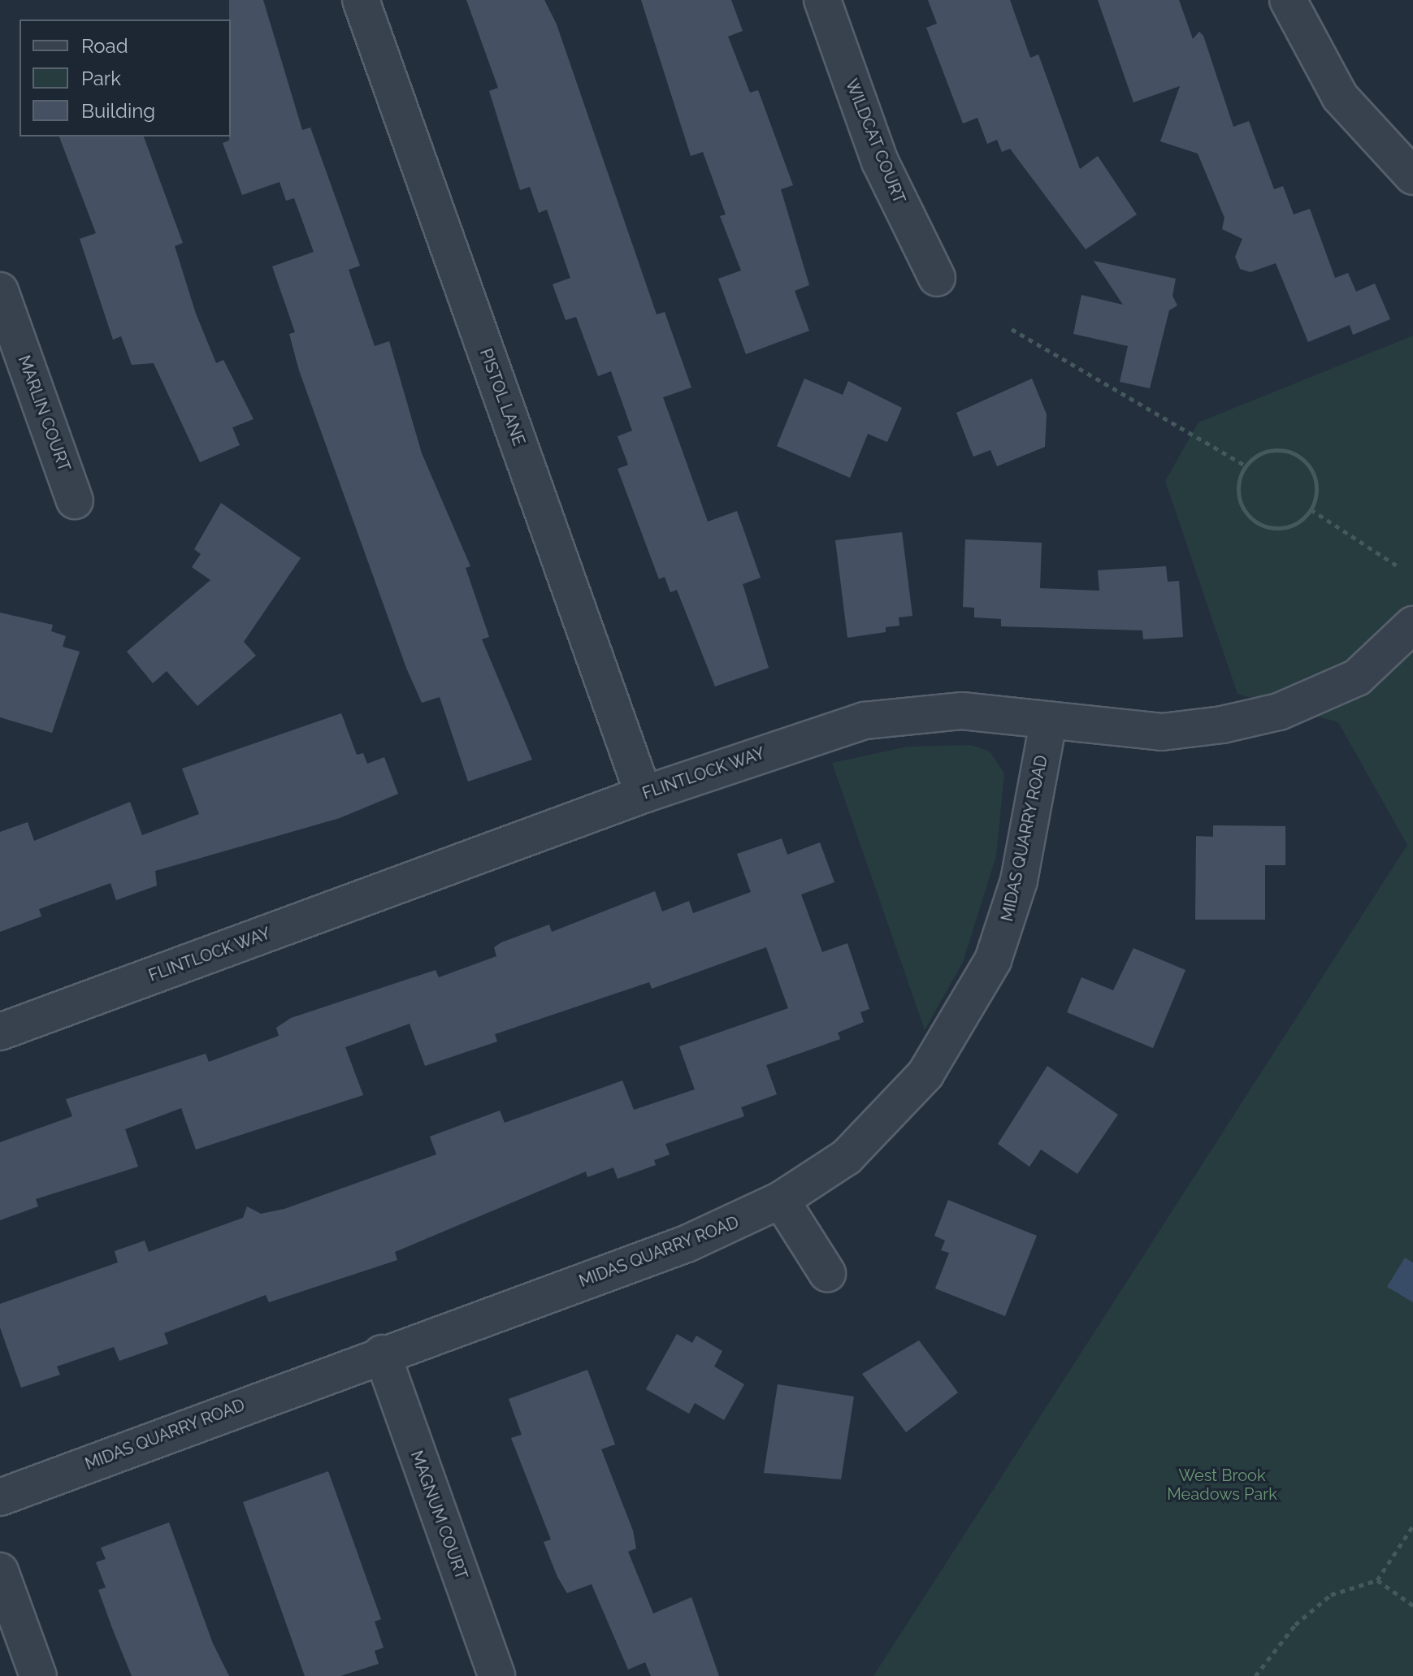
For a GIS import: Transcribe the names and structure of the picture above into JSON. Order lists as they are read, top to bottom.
{
  "streets": {
    "street": [
      "WILDCAT COURT",
      "PISTOL LANE",
      "MARLIN COURT",
      "FLINTLOCK WAY",
      "MIDAS QUARRY ROAD",
      "MAGNUM COURT"
    ]
  },
  "crossings": [
    ["PISTOL LANE", "FLINTLOCK WAY"],
    ["FLINTLOCK WAY", "MIDAS QUARRY ROAD"],
    ["MIDAS QUARRY ROAD", "MAGNUM COURT"]
  ],
  "parks": ["West Brook Meadows Park"],
  "legend": ["Road", "Park", "Building"]
}
